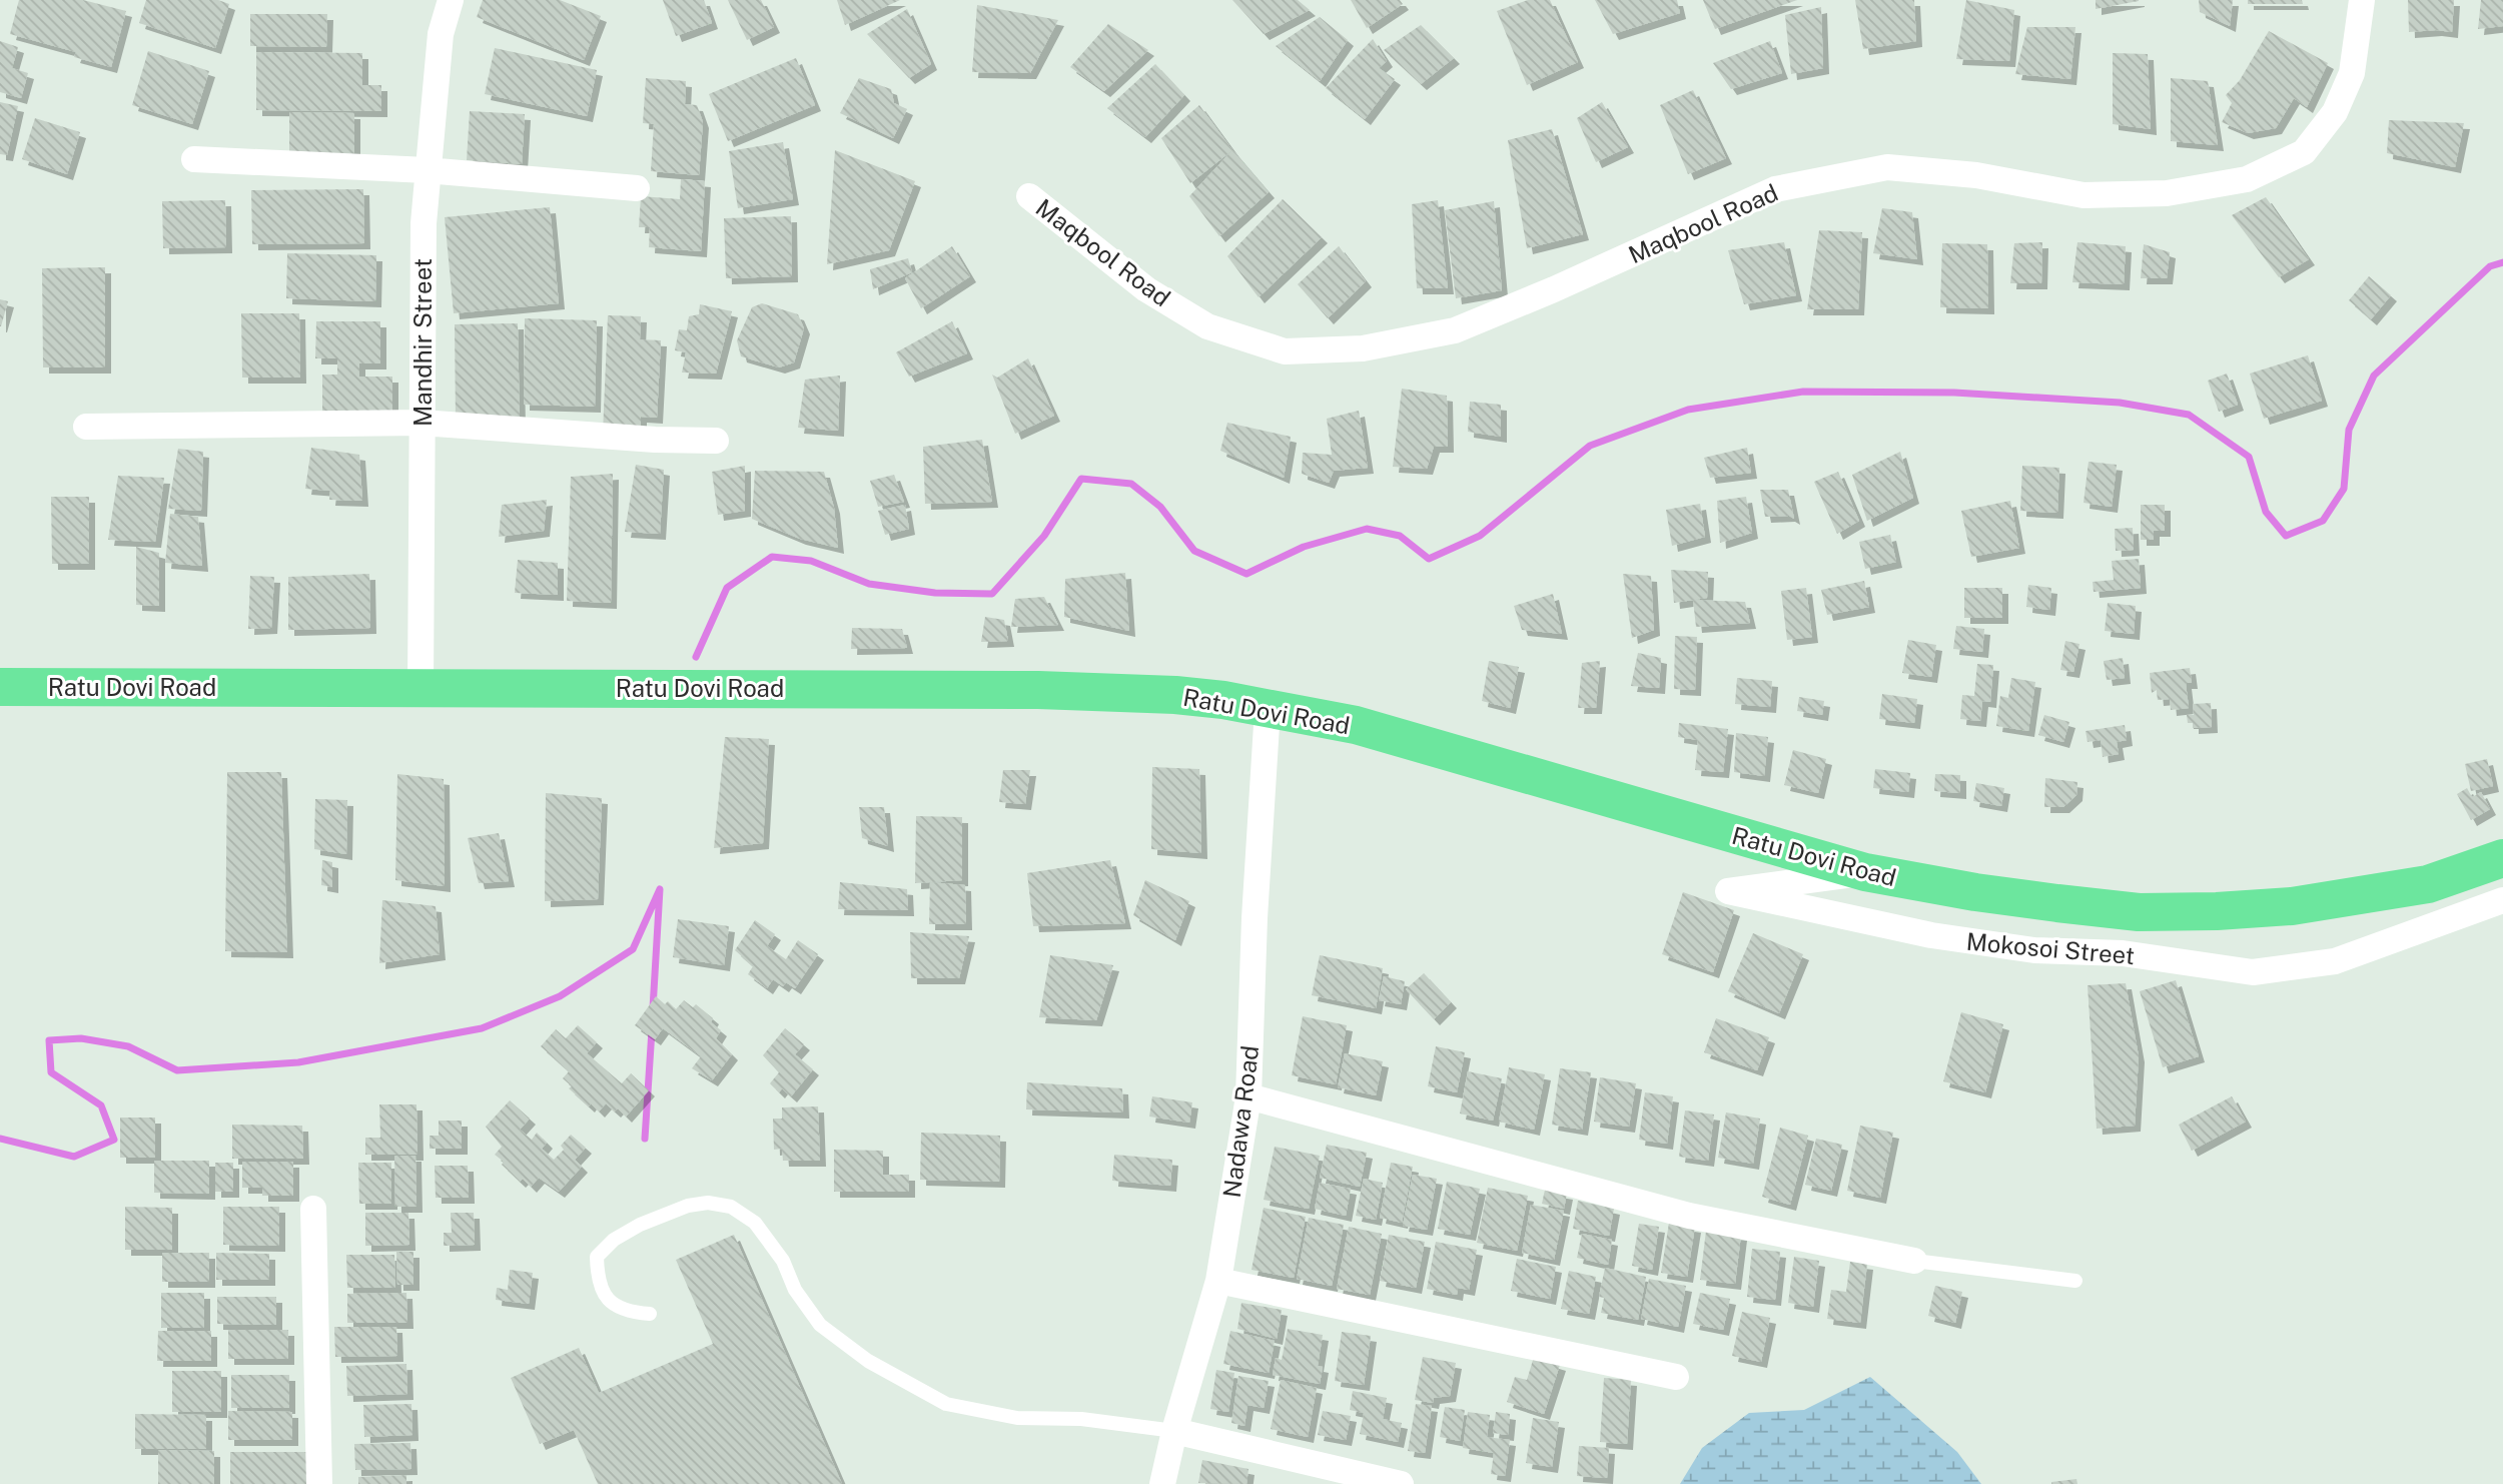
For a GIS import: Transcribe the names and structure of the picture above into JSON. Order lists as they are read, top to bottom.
{
  "streets": {
    "main road": ["Ratu Dovi Road"],
    "street": [
      "Maqbool Road",
      "Mandhir Street",
      "Mokosoi Street",
      "Nadawa Road"
    ]
  },
  "crossings": [
    ["Mandhir Street", "Ratu Dovi Road"],
    ["Ratu Dovi Road", "Mokosoi Street"],
    ["Ratu Dovi Road", "Nadawa Road"]
  ]
}
